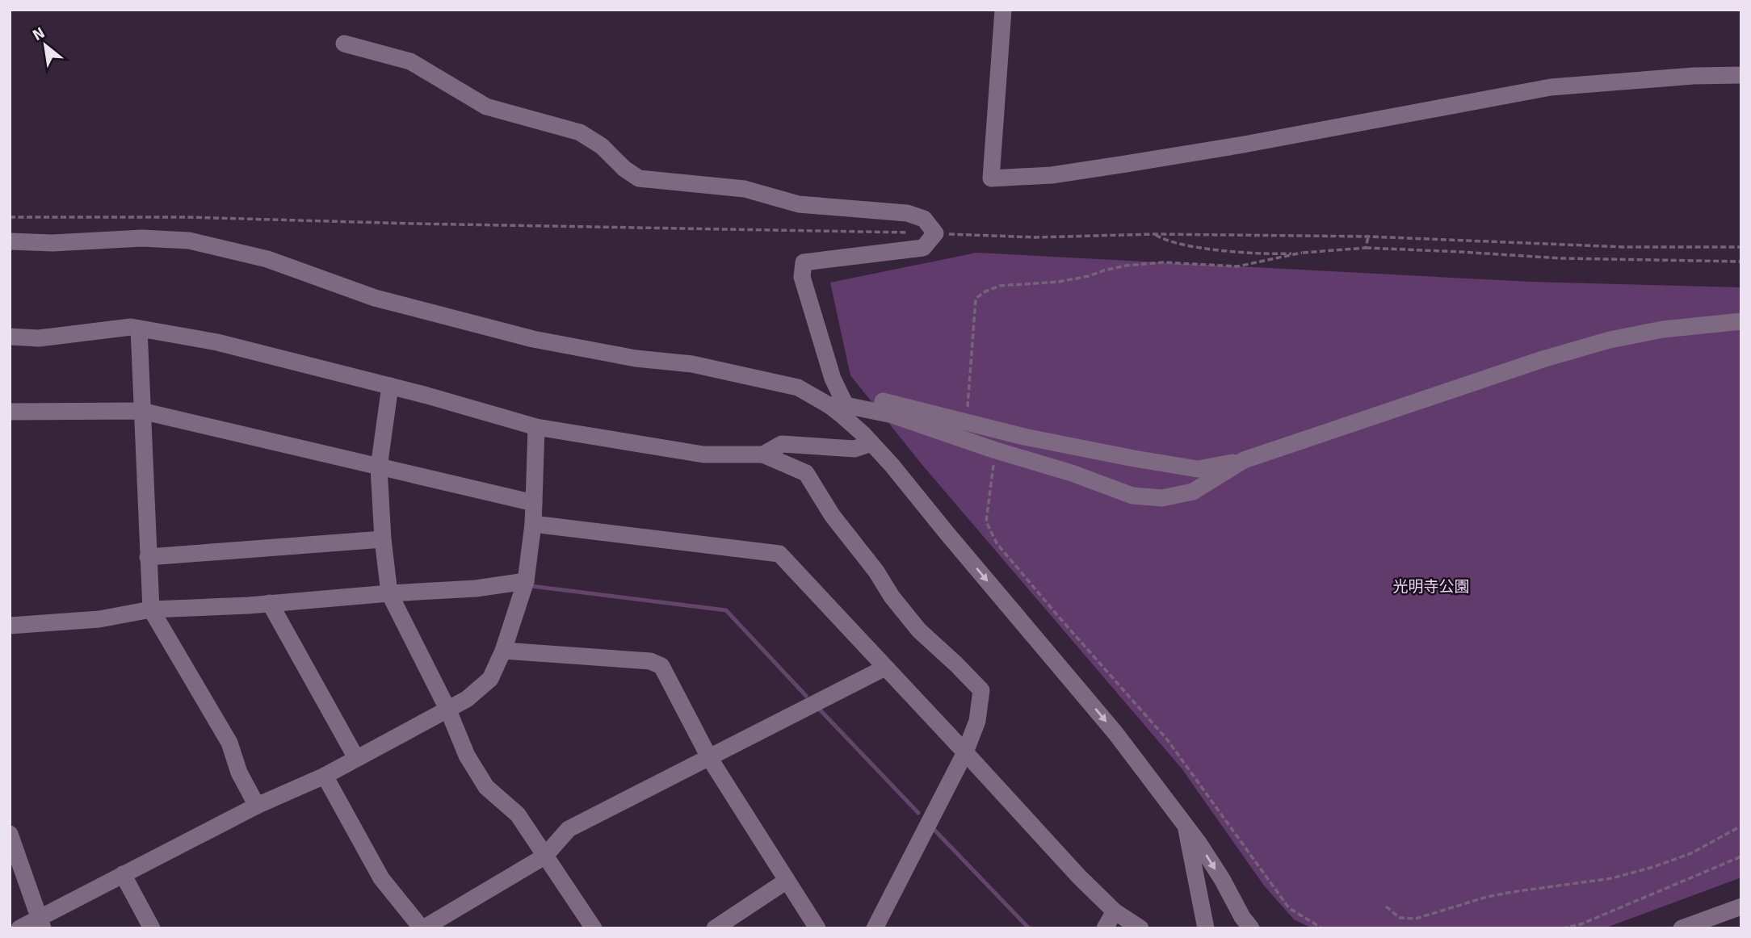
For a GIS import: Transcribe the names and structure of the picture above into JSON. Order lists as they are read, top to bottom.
{
  "parks": ["光明寺公園"],
  "north": "top left"
}
